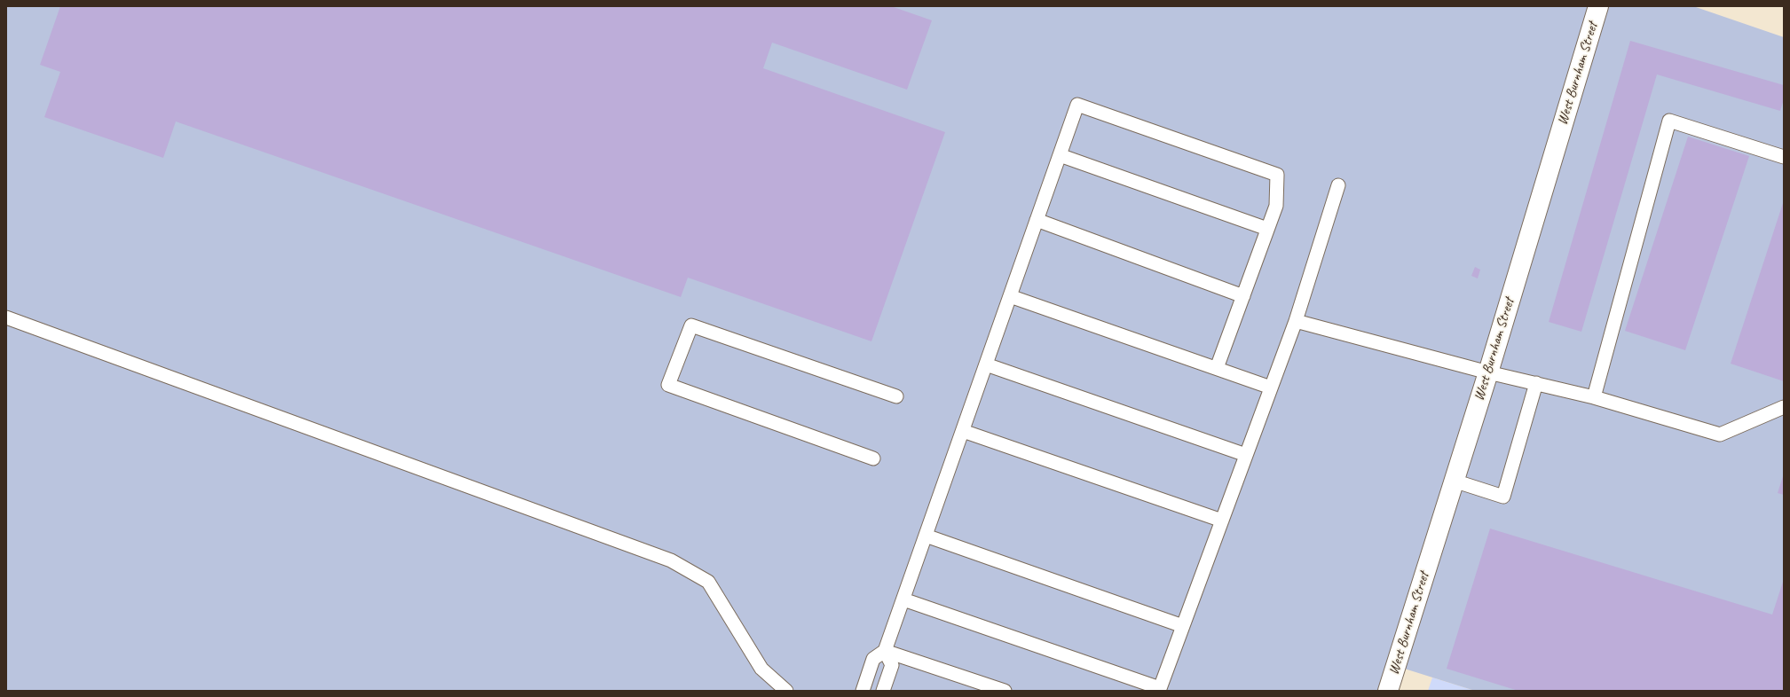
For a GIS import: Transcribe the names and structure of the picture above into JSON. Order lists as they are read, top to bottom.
{
  "streets": {
    "street": ["West Burnham Street"]
  }
}
